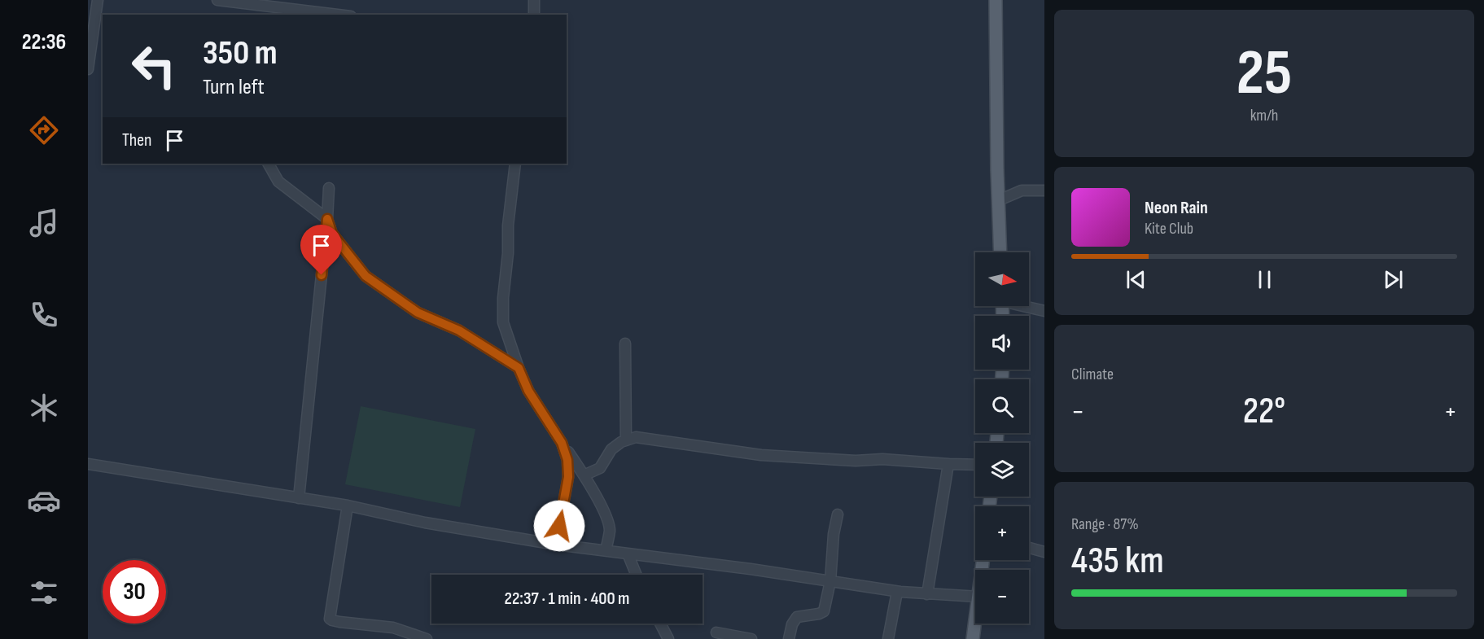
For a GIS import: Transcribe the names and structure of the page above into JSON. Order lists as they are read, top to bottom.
{
  "north": "right",
  "page": {
    "tabs": "22:36",
    "tile": [
      ["25", "km/h"],
      "Climate",
      ["Range · 87%", "435 km"]
    ],
    "turn": ["350 m", "Turn left"],
    "then": "Then",
    "song": ["Neon Rain", "Kite Club"],
    "map_buttons": ["+", "−"],
    "heat": ["−", "22°", "+"],
    "limit": "30",
    "trip": "22:37 · 1 min · 400 m"
  }
}
